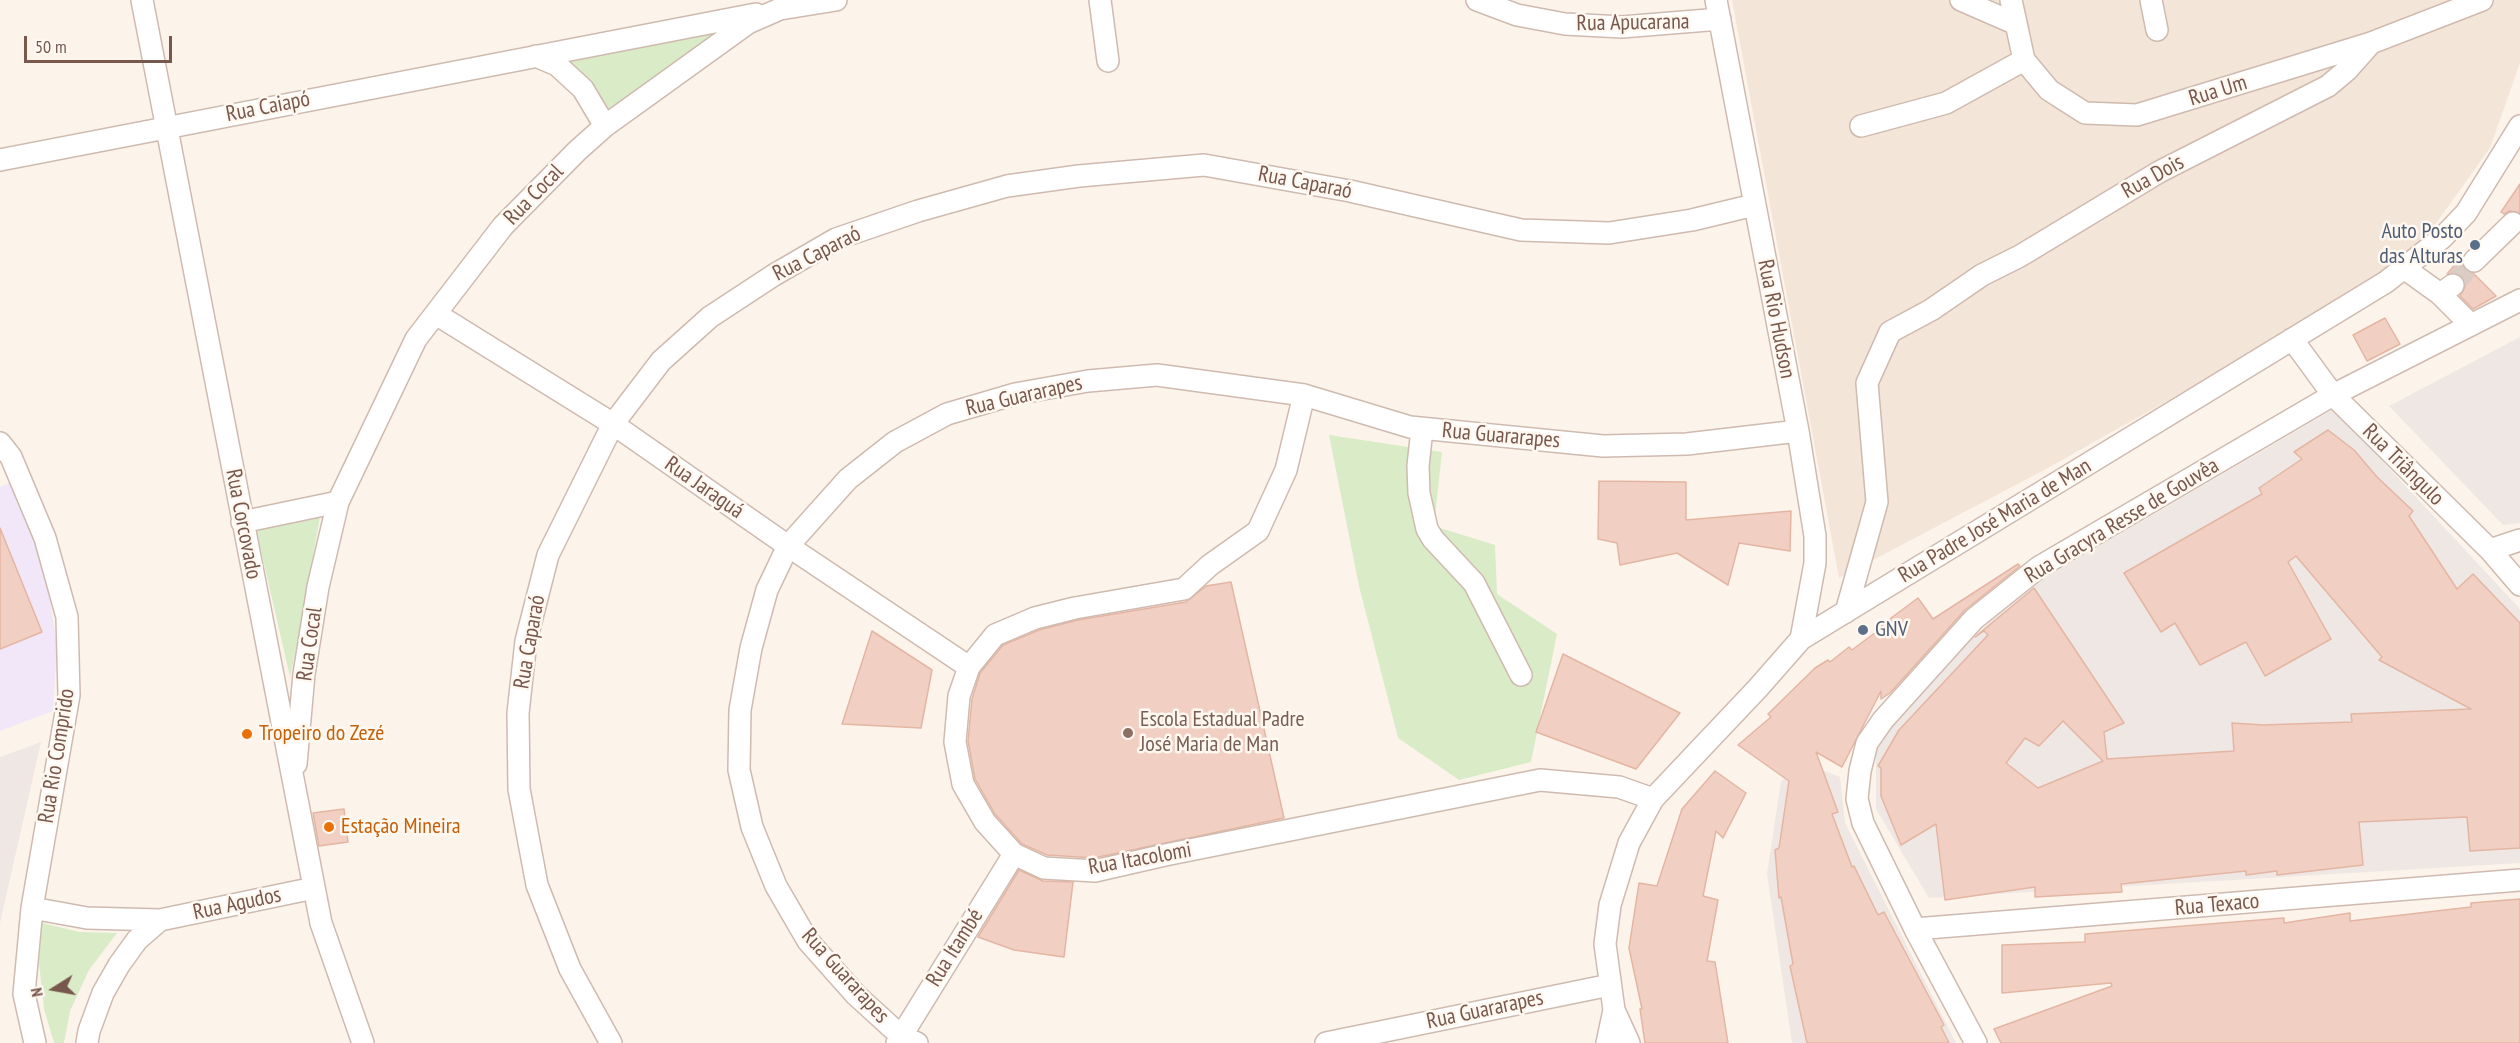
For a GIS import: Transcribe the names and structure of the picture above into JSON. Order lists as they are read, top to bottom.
{
  "streets": {
    "street": [
      "Rua Apucarana",
      "Rua Um",
      "Rua Caiapó",
      "Rua Dois",
      "Rua Caparaó",
      "Rua Cocal",
      "Rua Rio Hudson",
      "Rua Guararapes",
      "Rua Triângulo",
      "Rua Jaraguá",
      "Rua Padre José Maria de Man",
      "Rua Gracyra Resse de Gouvêa",
      "Rua Corcovado",
      "Rua Rio Comprido",
      "Rua Itacolomi",
      "Rua Agudos",
      "Rua Texaco",
      "Rua Itambé"
    ]
  },
  "crossings": [
    ["Rua Apucarana", "Rua Rio Hudson"],
    ["Rua Um", "Rua Dois"],
    ["Rua Caiapó", "Rua Cocal"],
    ["Rua Caiapó", "Rua Corcovado"],
    ["Rua Dois", "Rua Padre José Maria de Man"],
    ["Rua Caparaó", "Rua Rio Hudson"],
    ["Rua Caparaó", "Rua Jaraguá"],
    ["Rua Cocal", "Rua Jaraguá"],
    ["Rua Cocal", "Rua Corcovado"],
    ["Rua Rio Hudson", "Rua Guararapes"],
    ["Rua Rio Hudson", "Rua Padre José Maria de Man"],
    ["Rua Guararapes", "Rua Jaraguá"],
    ["Rua Guararapes", "Rua Padre José Maria de Man"],
    ["Rua Guararapes", "Rua Itacolomi"],
    ["Rua Guararapes", "Rua Itambé"],
    ["Rua Triângulo", "Rua Padre José Maria de Man"],
    ["Rua Triângulo", "Rua Gracyra Resse de Gouvêa"],
    ["Rua Jaraguá", "Rua Itacolomi"],
    ["Rua Padre José Maria de Man", "Rua Itacolomi"],
    ["Rua Gracyra Resse de Gouvêa", "Rua Texaco"],
    ["Rua Corcovado", "Rua Agudos"],
    ["Rua Rio Comprido", "Rua Agudos"],
    ["Rua Itacolomi", "Rua Itambé"]
  ],
  "places": [
    "Auto Posto das Alturas",
    "GNV",
    "Escola Estadual Padre José Maria de Man",
    "Tropeiro do Zezé",
    "Estação Mineira"
  ],
  "scale_bar": "50 m",
  "north": "left"
}
